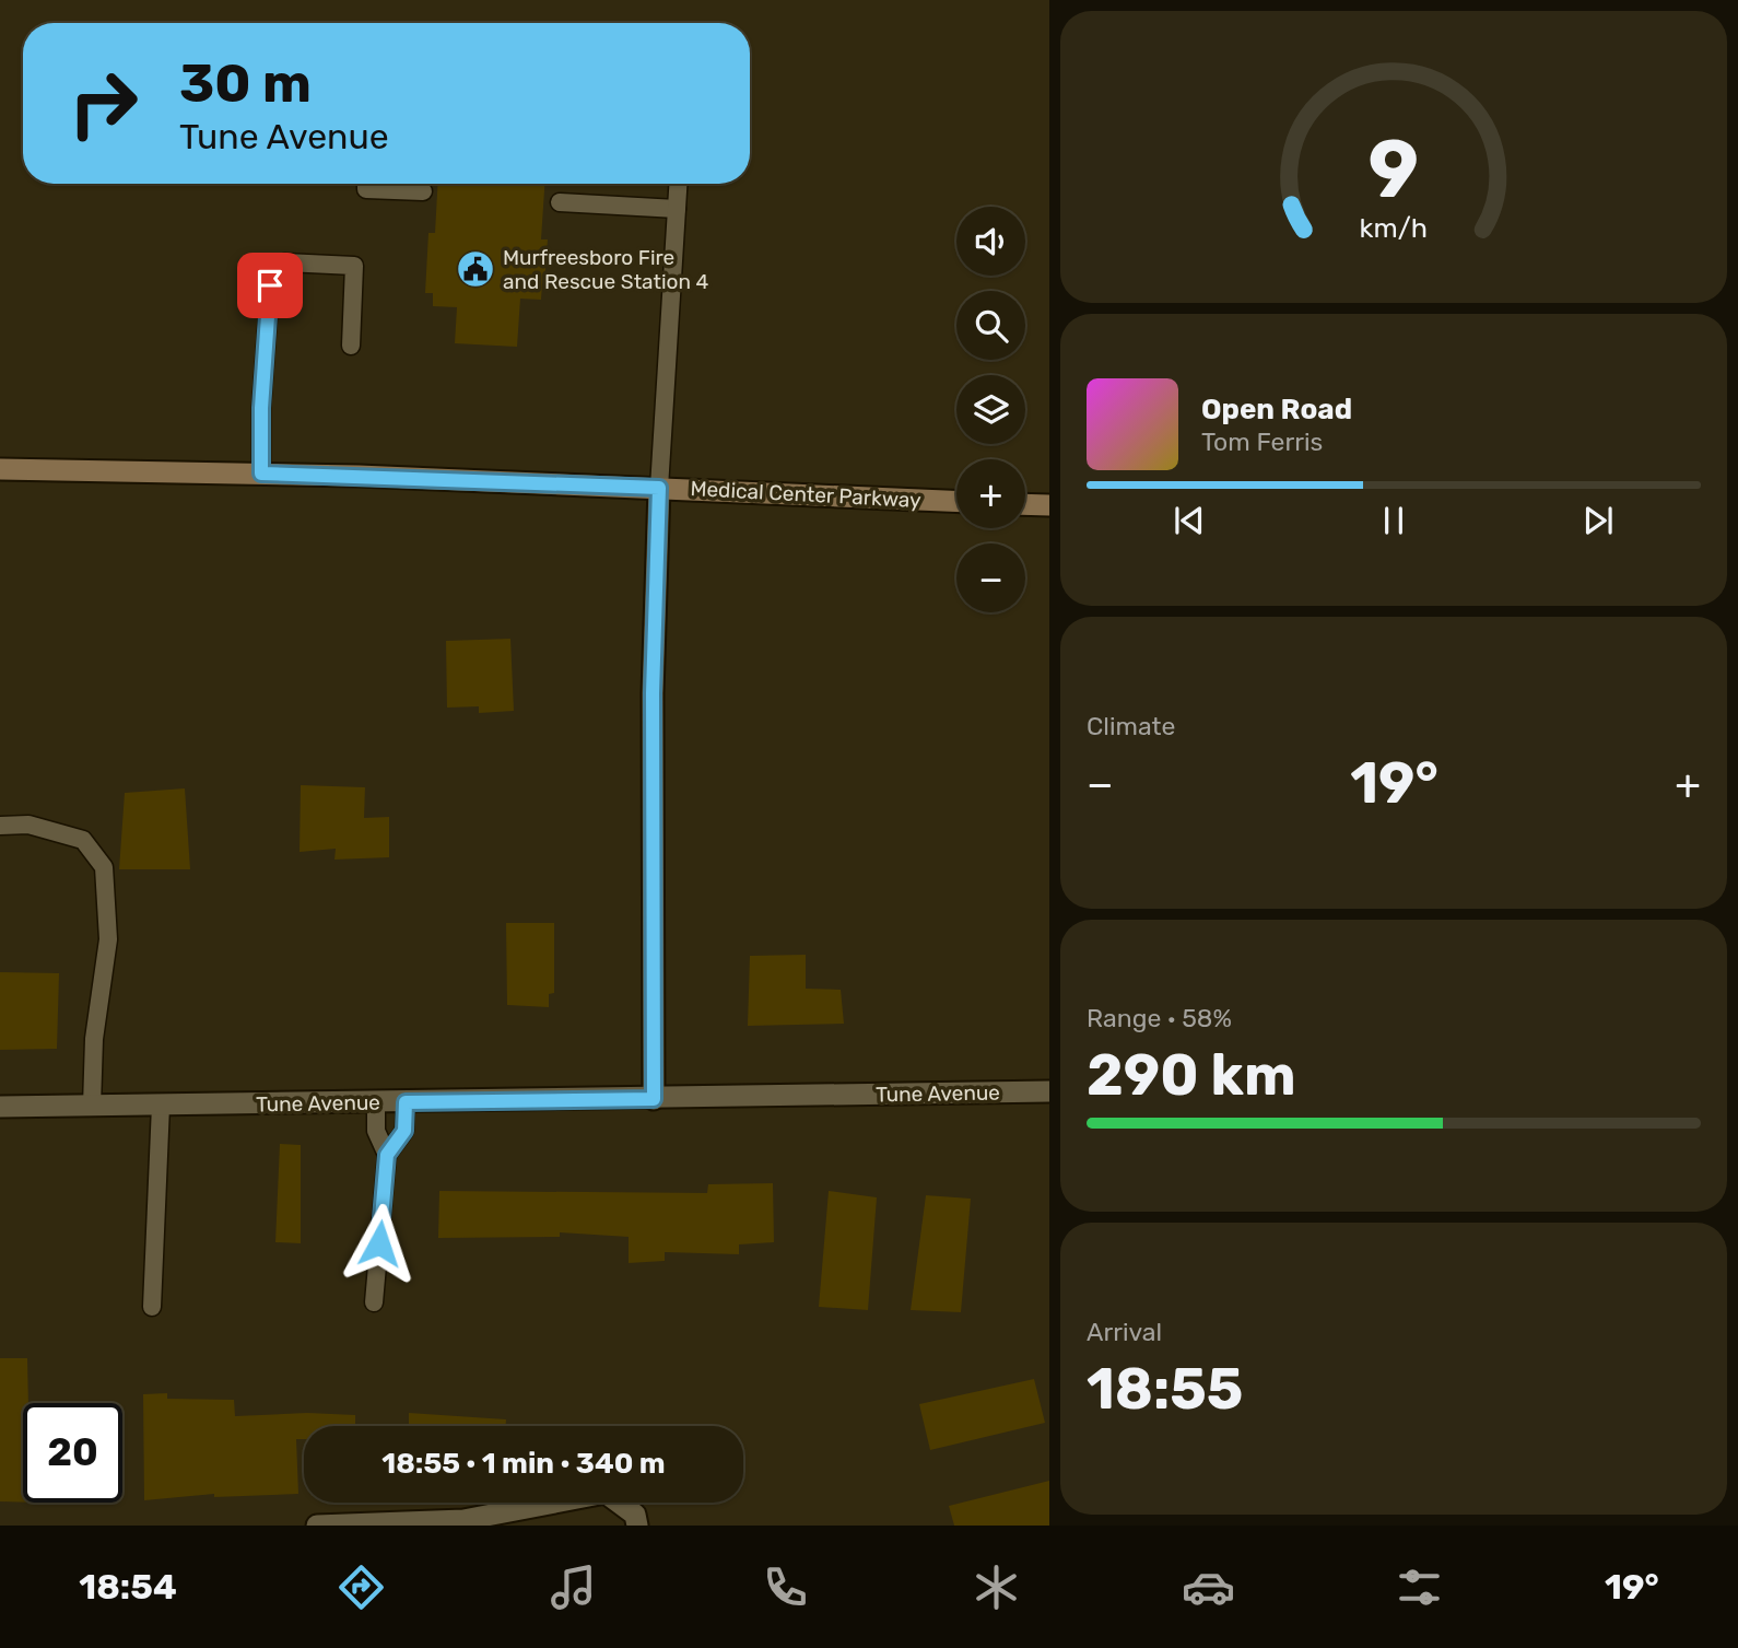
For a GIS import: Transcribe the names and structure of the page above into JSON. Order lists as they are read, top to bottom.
{
  "streets": {
    "main road": ["Medical Center Parkway"],
    "street": ["Tune Avenue"]
  },
  "places": {
    "public building": ["Murfreesboro Fire and Rescue Station 4"]
  },
  "page": {
    "turn": ["30 m", "Tune Avenue"],
    "map_buttons": ["+", "−"],
    "song": ["Open Road", "Tom Ferris"],
    "tile": [
      "Climate",
      ["Range · 58%", "290 km"],
      ["Arrival", "18:55"]
    ],
    "heat": ["−", "19°", "+"],
    "limit": "20",
    "trip": "18:55 · 1 min · 340 m",
    "tabs": ["18:54", "19°"],
    "gauge": ["9", "km/h"]
  }
}
